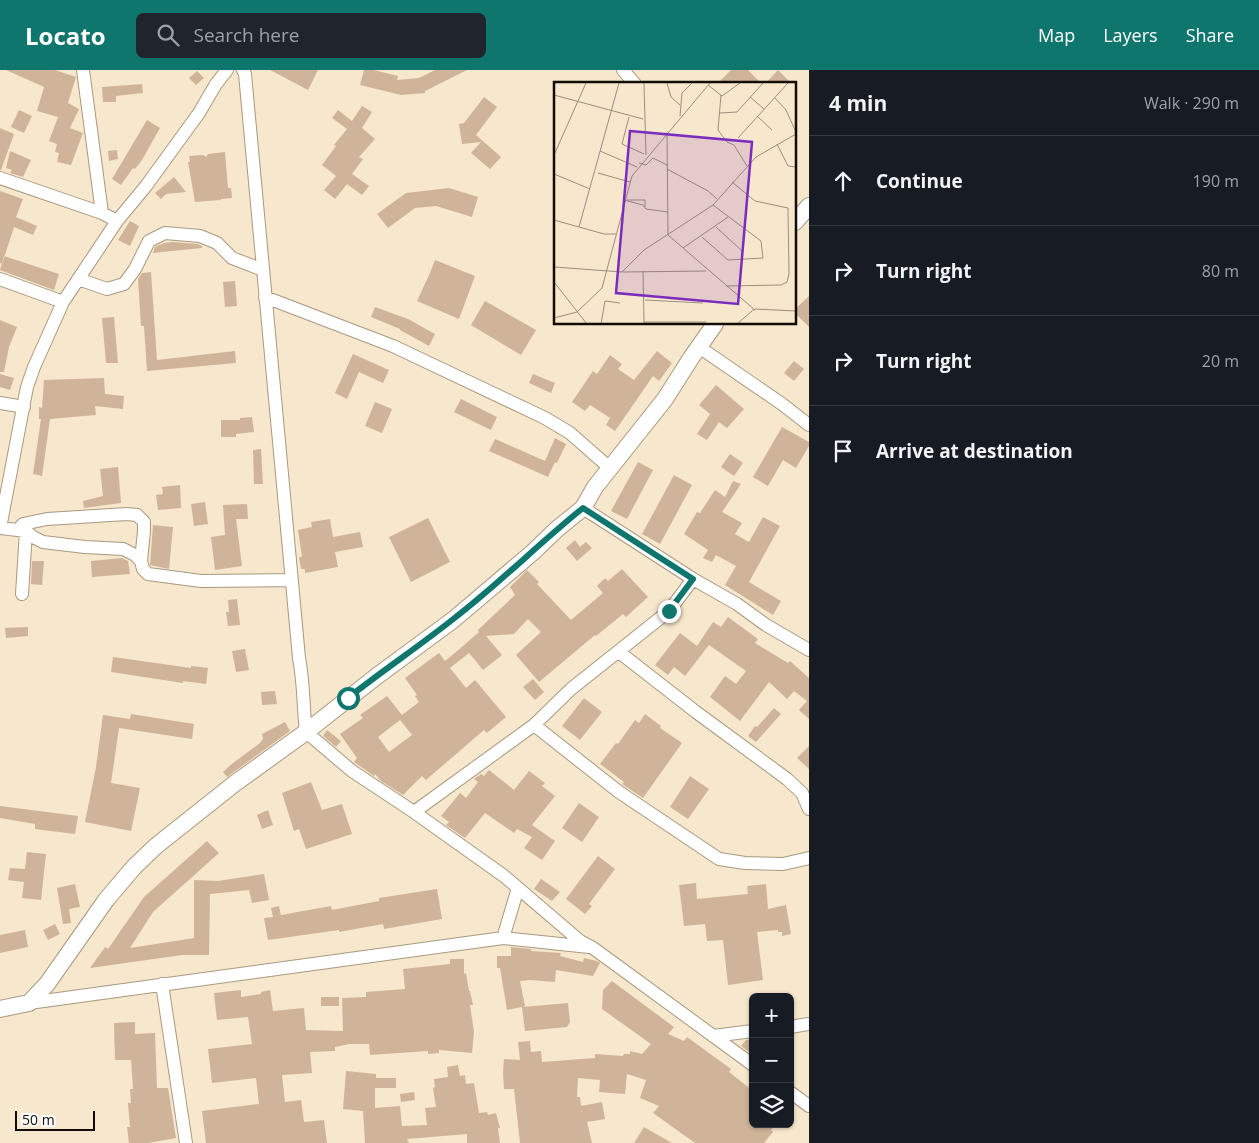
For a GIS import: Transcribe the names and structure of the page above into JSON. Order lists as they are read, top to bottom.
{
  "scale_bar": "50 m",
  "page": {
    "header": "Locato",
    "search": "Search here",
    "nav": ["Map", "Layers", "Share"],
    "heading": ["4 min", "Walk · 290 m"],
    "list": [
      ["Continue", "190 m"],
      ["Turn right", "80 m"],
      ["Turn right", "20 m"],
      "Arrive at destination"
    ],
    "map_buttons": ["+", "−"],
    "scale": "50 m"
  }
}
